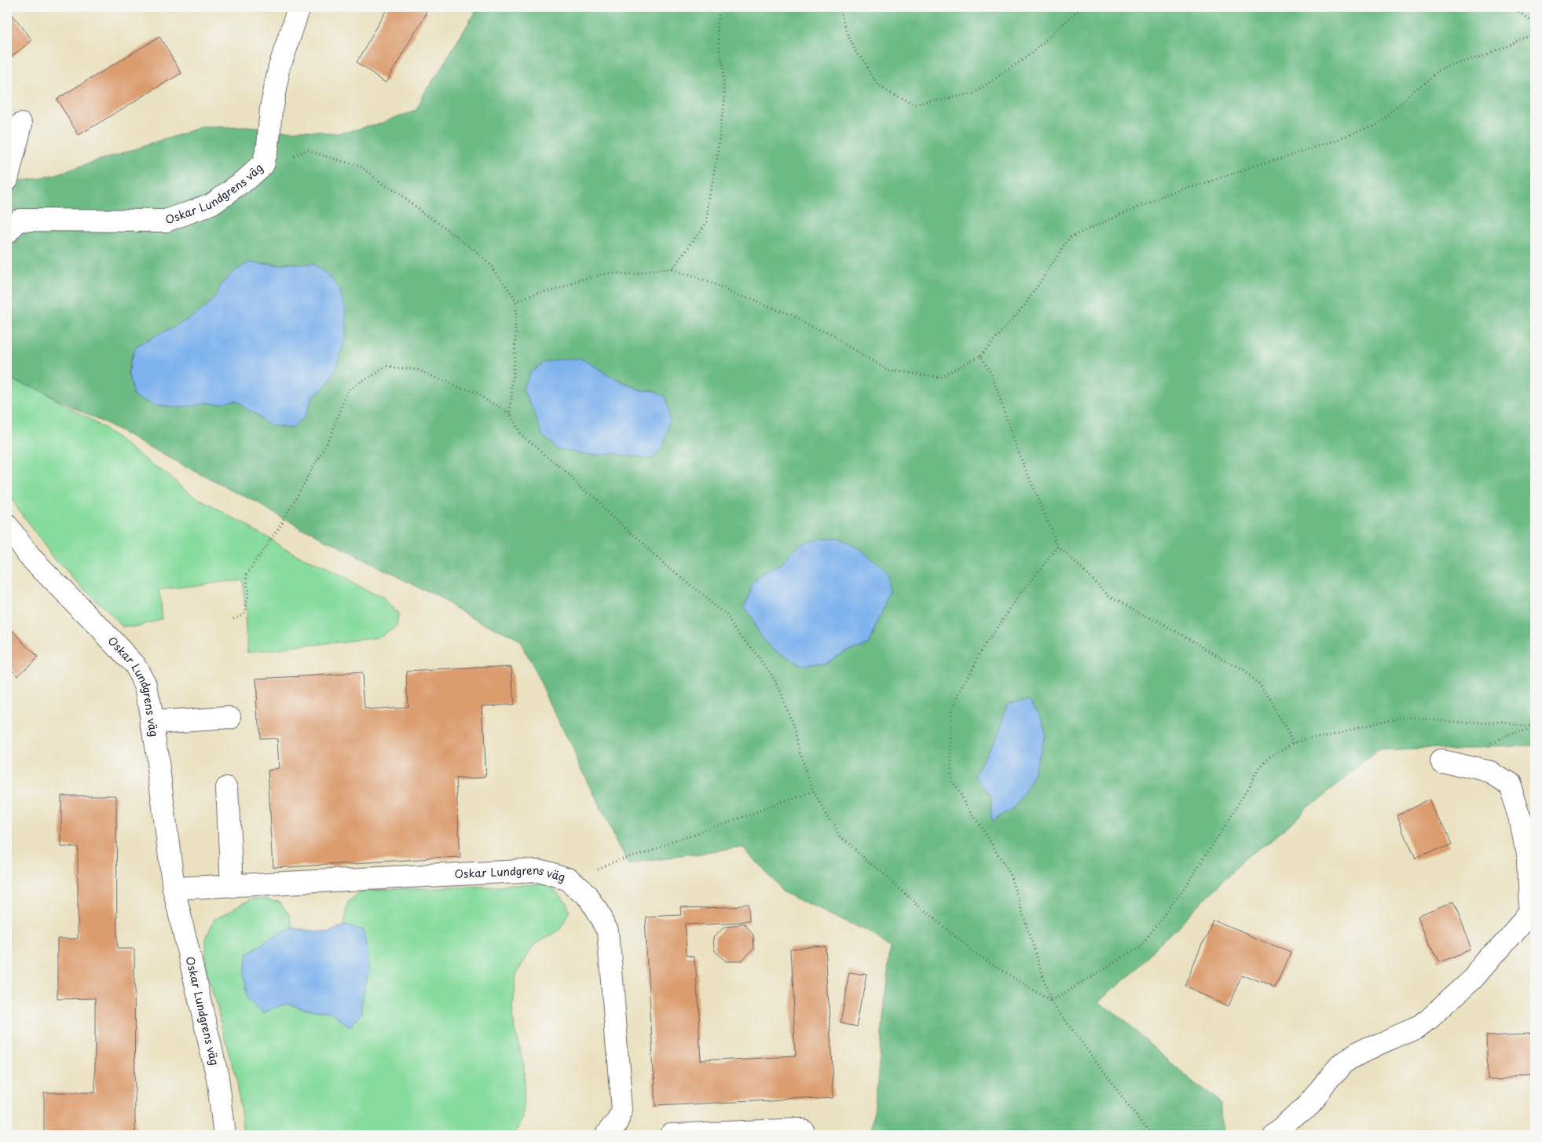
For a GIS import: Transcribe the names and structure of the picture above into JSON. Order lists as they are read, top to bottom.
{
  "streets": {
    "street": ["Oskar Lundgrens väg"]
  }
}
